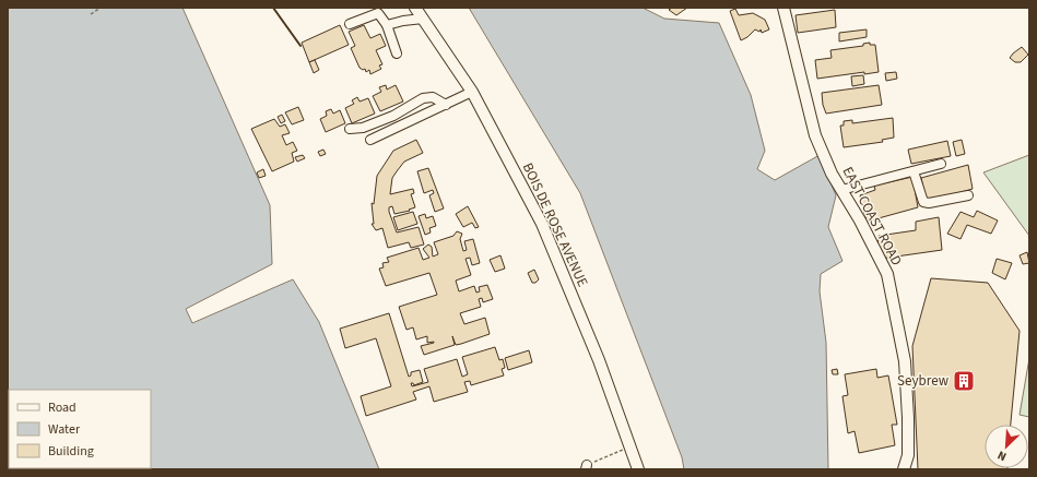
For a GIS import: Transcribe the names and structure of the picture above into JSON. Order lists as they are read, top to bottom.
{
  "streets": {
    "main road": ["EAST COAST ROAD", "BOIS DE ROSE AVENUE"]
  },
  "places": {
    "building": ["Seybrew"]
  },
  "legend": ["Road", "Water", "Building"],
  "north": "bottom left"
}
